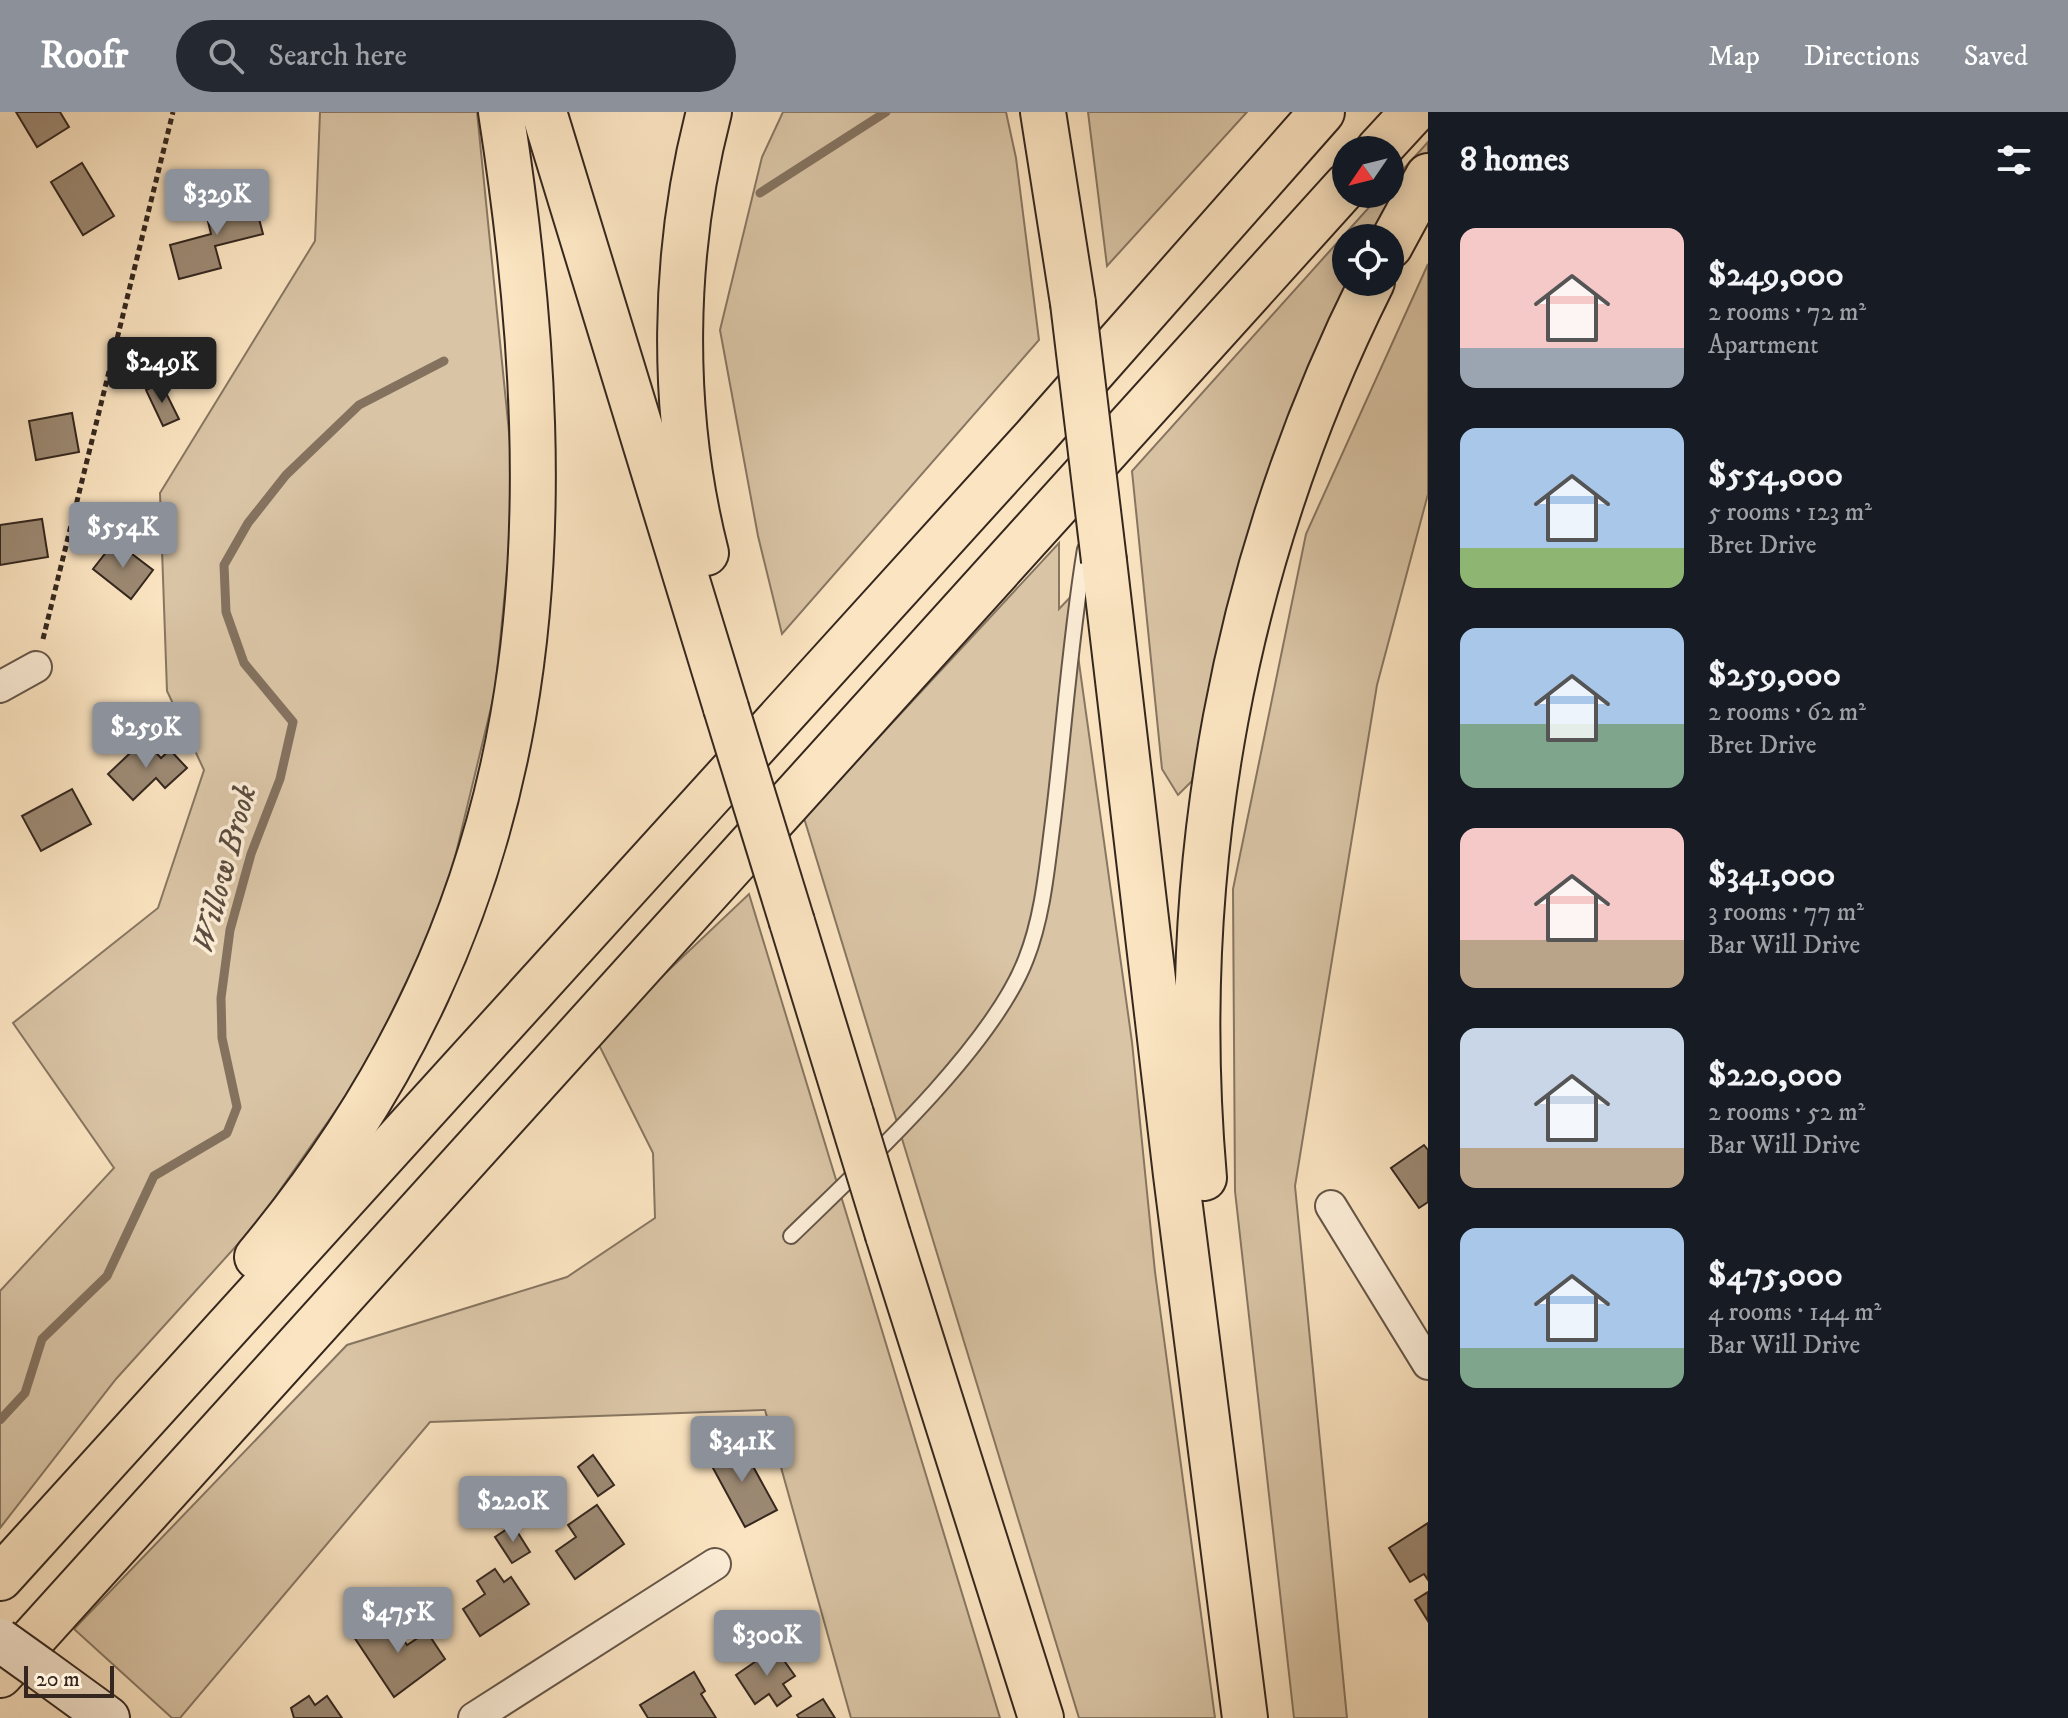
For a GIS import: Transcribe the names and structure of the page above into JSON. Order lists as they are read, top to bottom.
{
  "water": ["Willow Brook"],
  "scale_bar": "20 m",
  "north": "bottom left",
  "page": {
    "header": "Roofr",
    "search": "Search here",
    "nav": ["Map", "Directions", "Saved"],
    "heading": "8 homes",
    "price": [
      "$329K",
      "$249K",
      "$554K",
      "$259K",
      "$341K",
      "$220K",
      "$475K",
      "$300K"
    ],
    "list": [
      {
        "name": "$249,000",
        "note": "2 rooms · 72 m² · Apartment"
      },
      {
        "name": "$554,000",
        "note": "5 rooms · 123 m² · Bret Drive"
      },
      {
        "name": "$259,000",
        "note": "2 rooms · 62 m² · Bret Drive"
      },
      {
        "name": "$341,000",
        "note": "3 rooms · 77 m² · Bar Will Drive"
      },
      {
        "name": "$220,000",
        "note": "2 rooms · 52 m² · Bar Will Drive"
      },
      {
        "name": "$475,000",
        "note": "4 rooms · 144 m² · Bar Will Drive"
      }
    ],
    "scale": "20 m"
  }
}
